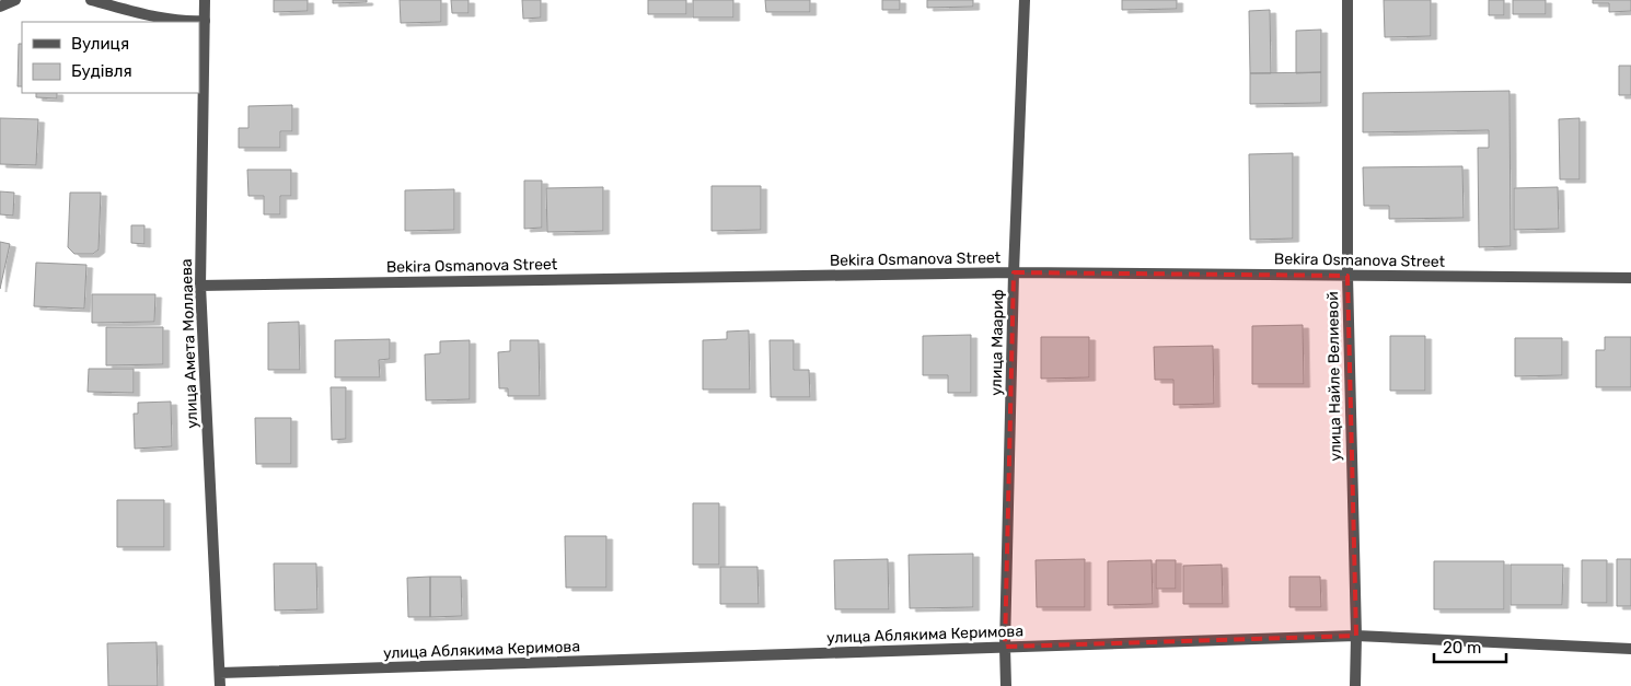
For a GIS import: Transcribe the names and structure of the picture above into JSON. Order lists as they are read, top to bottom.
{
  "streets": {
    "street": [
      "Bekira Osmanova Street",
      "улица Маариф",
      "улица Амета Моллаева",
      "улица Найле Велиевой",
      "улица Аблякима Керимова"
    ]
  },
  "crossings": [
    ["Bekira Osmanova Street", "улица Маариф"],
    ["Bekira Osmanova Street", "улица Амета Моллаева"],
    ["Bekira Osmanova Street", "улица Найле Велиевой"],
    ["улица Маариф", "улица Аблякима Керимова"],
    ["улица Амета Моллаева", "улица Аблякима Керимова"],
    ["улица Найле Велиевой", "улица Аблякима Керимова"]
  ],
  "legend": ["Вулиця", "Будівля"],
  "scale_bar": "20 m"
}
